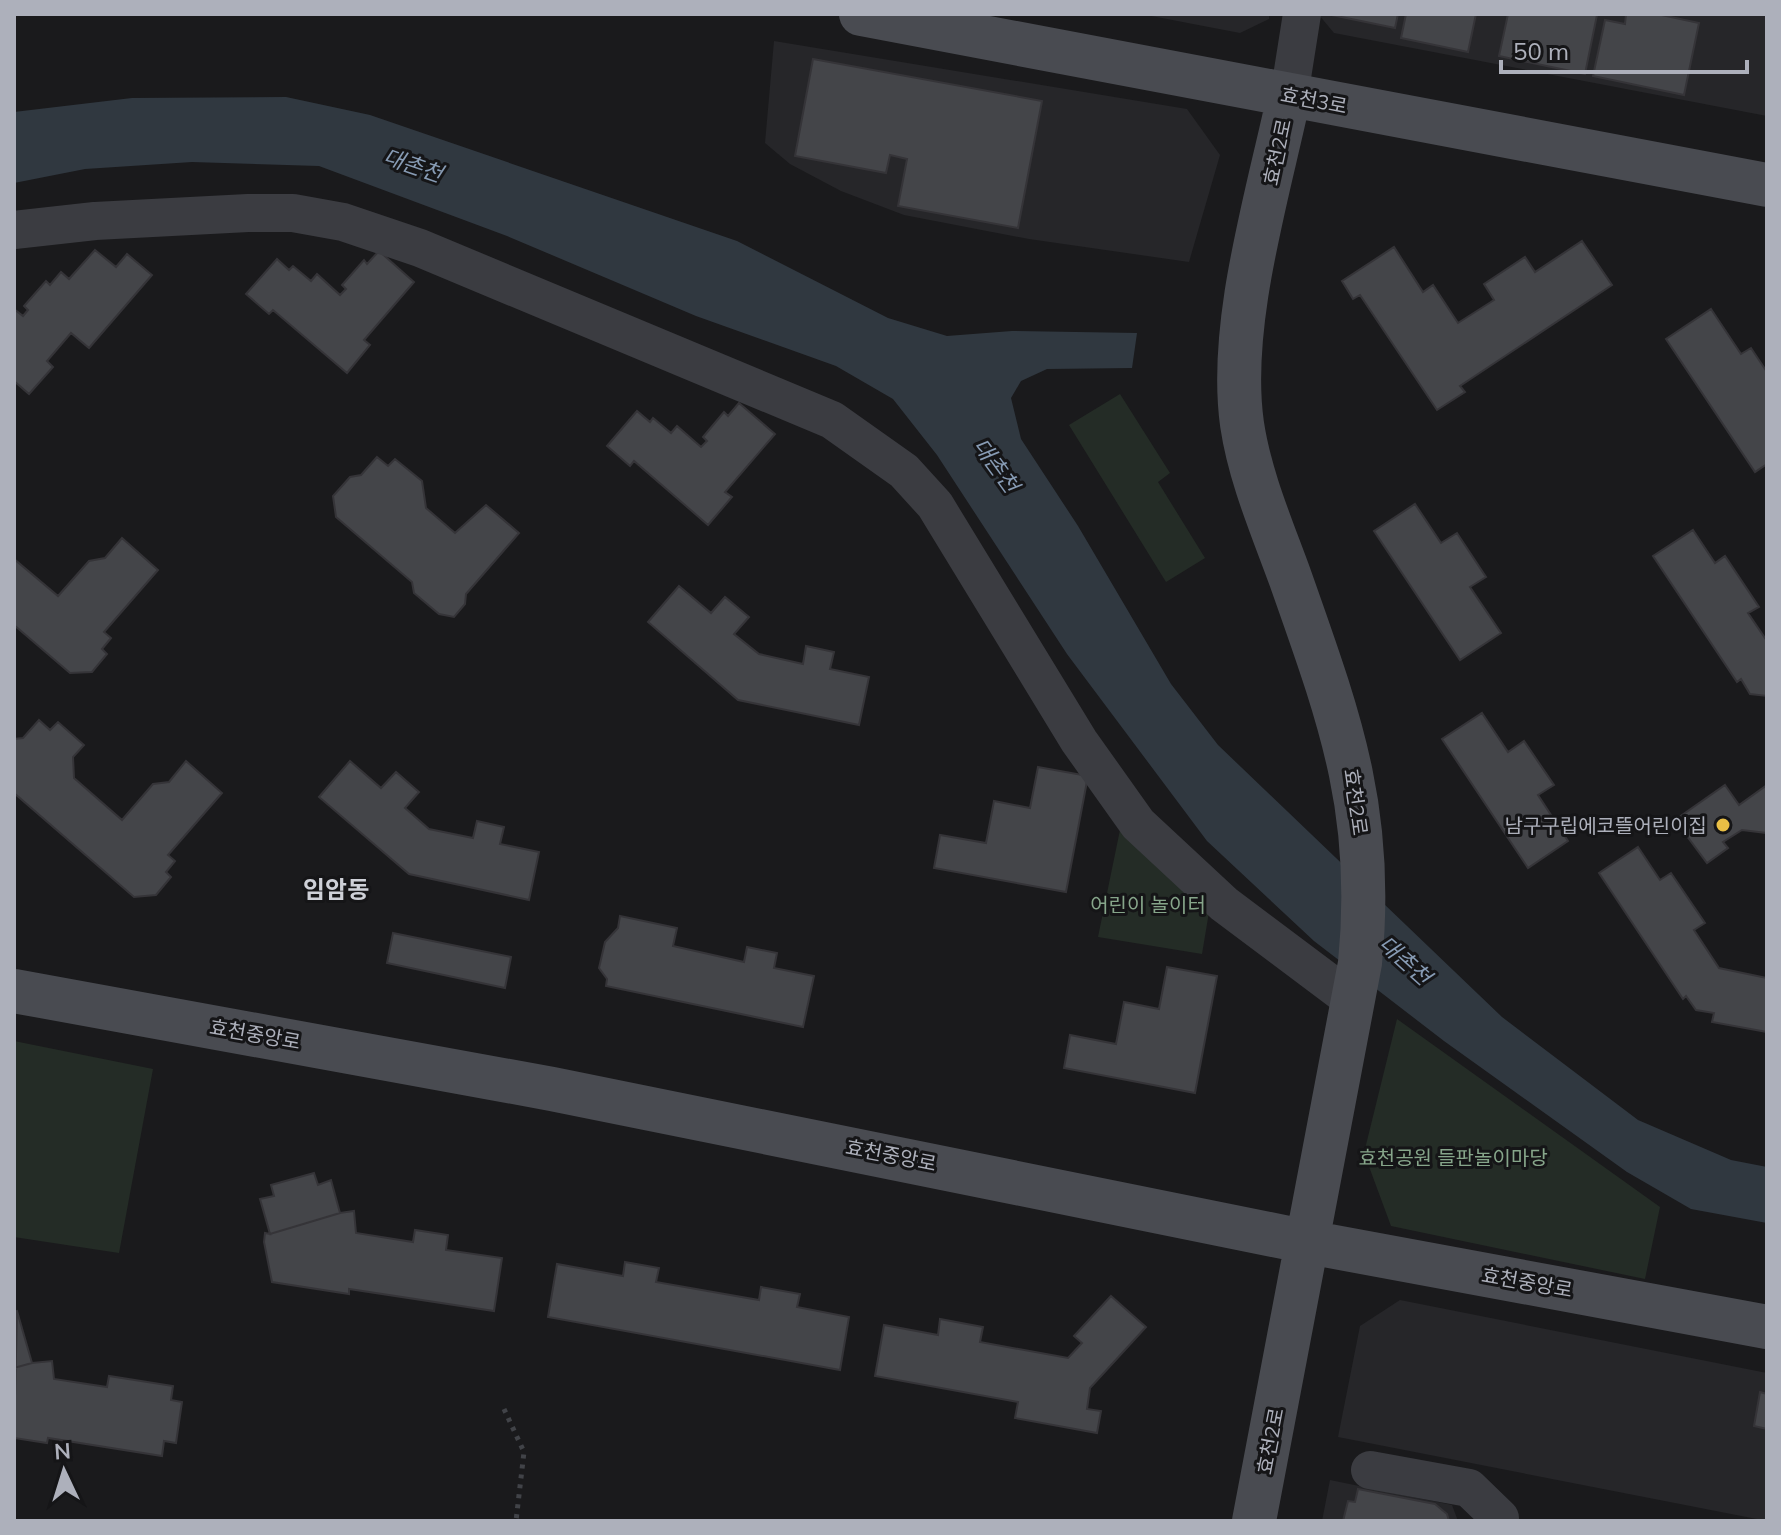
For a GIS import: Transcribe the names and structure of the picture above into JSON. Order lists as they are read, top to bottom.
{
  "streets": {
    "street": ["효천3로", "효천2로", "효천중앙로"]
  },
  "crossings": [
    ["효천3로", "효천2로"],
    ["효천2로", "효천중앙로"]
  ],
  "districts": ["임암동"],
  "water": ["대촌천"],
  "parks": ["어린이 놀이터", "효천공원 들판놀이마당"],
  "places": ["남구구립에코뜰어린이집"],
  "scale_bar": "50 m",
  "north": "top"
}
